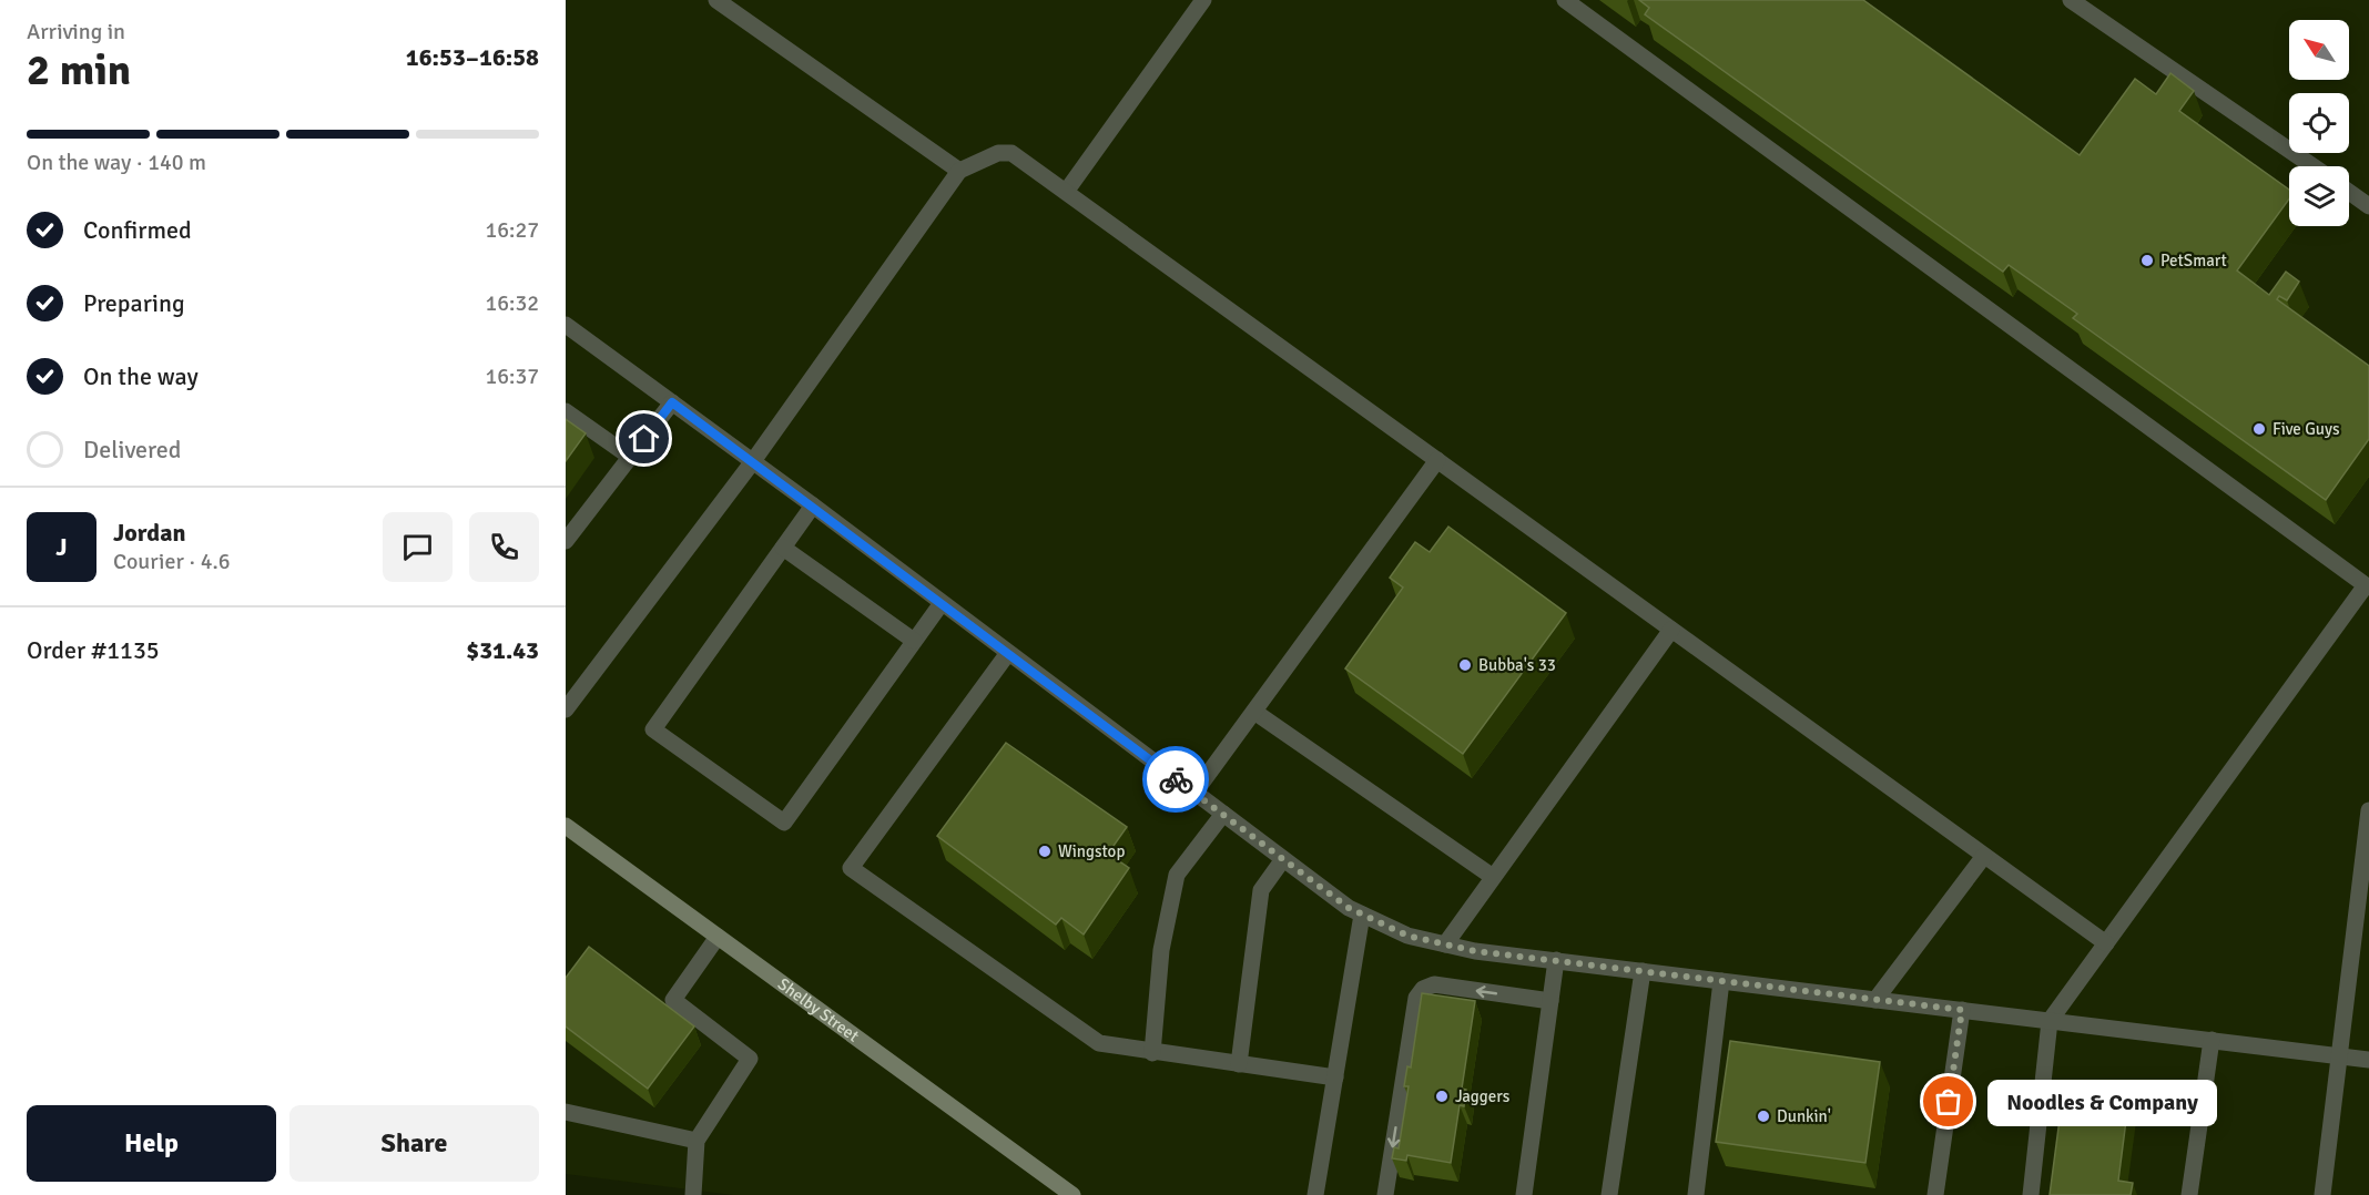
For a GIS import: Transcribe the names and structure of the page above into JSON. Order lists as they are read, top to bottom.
{
  "streets": {
    "street": ["Shelby Street"]
  },
  "places": [
    "PetSmart",
    "Five Guys",
    "Bubba's 33",
    "Wingstop",
    "Jaggers",
    "Noodles & Company",
    "Dunkin'"
  ],
  "north": "top left",
  "page": {
    "heading": ["2 min", "Arriving in", "16:53–16:58"],
    "panel": [
      "Jordan",
      "Courier · 4.6",
      "Order #1135",
      "$31.43"
    ],
    "bar": "On the way · 140 m",
    "list": [
      ["Confirmed", "16:27"],
      ["Preparing", "16:32"],
      ["On the way", "16:37"],
      "Delivered"
    ],
    "round": "J",
    "bubble": "Noodles & Company",
    "buttons": ["Help", "Share"]
  }
}
